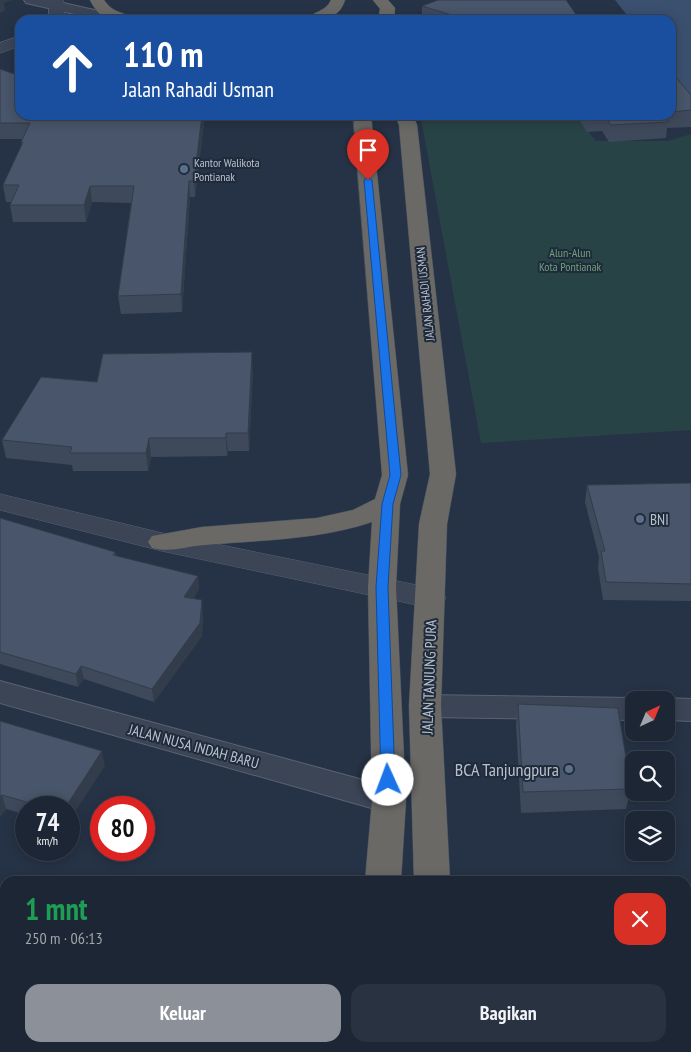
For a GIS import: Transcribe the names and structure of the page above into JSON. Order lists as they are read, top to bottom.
{
  "streets": {
    "highway": ["JALAN RAHADI USMAN", "JALAN TANJUNG PURA"],
    "street": ["JALAN NUSA INDAH BARU"]
  },
  "crossings": [
    ["JALAN RAHADI USMAN", "JALAN TANJUNG PURA"]
  ],
  "parks": ["Alun-Alun Kota Pontianak"],
  "places": ["Kantor Walikota Pontianak", "BNI", "BCA Tanjungpura"],
  "north": "top right",
  "page": {
    "turn": ["110 m", "Jalan Rahadi Usman"],
    "speed": "74 km/h",
    "limit": "80",
    "heading": ["1 mnt", "250 m · 06:13"],
    "buttons": ["Keluar", "Bagikan"]
  }
}
